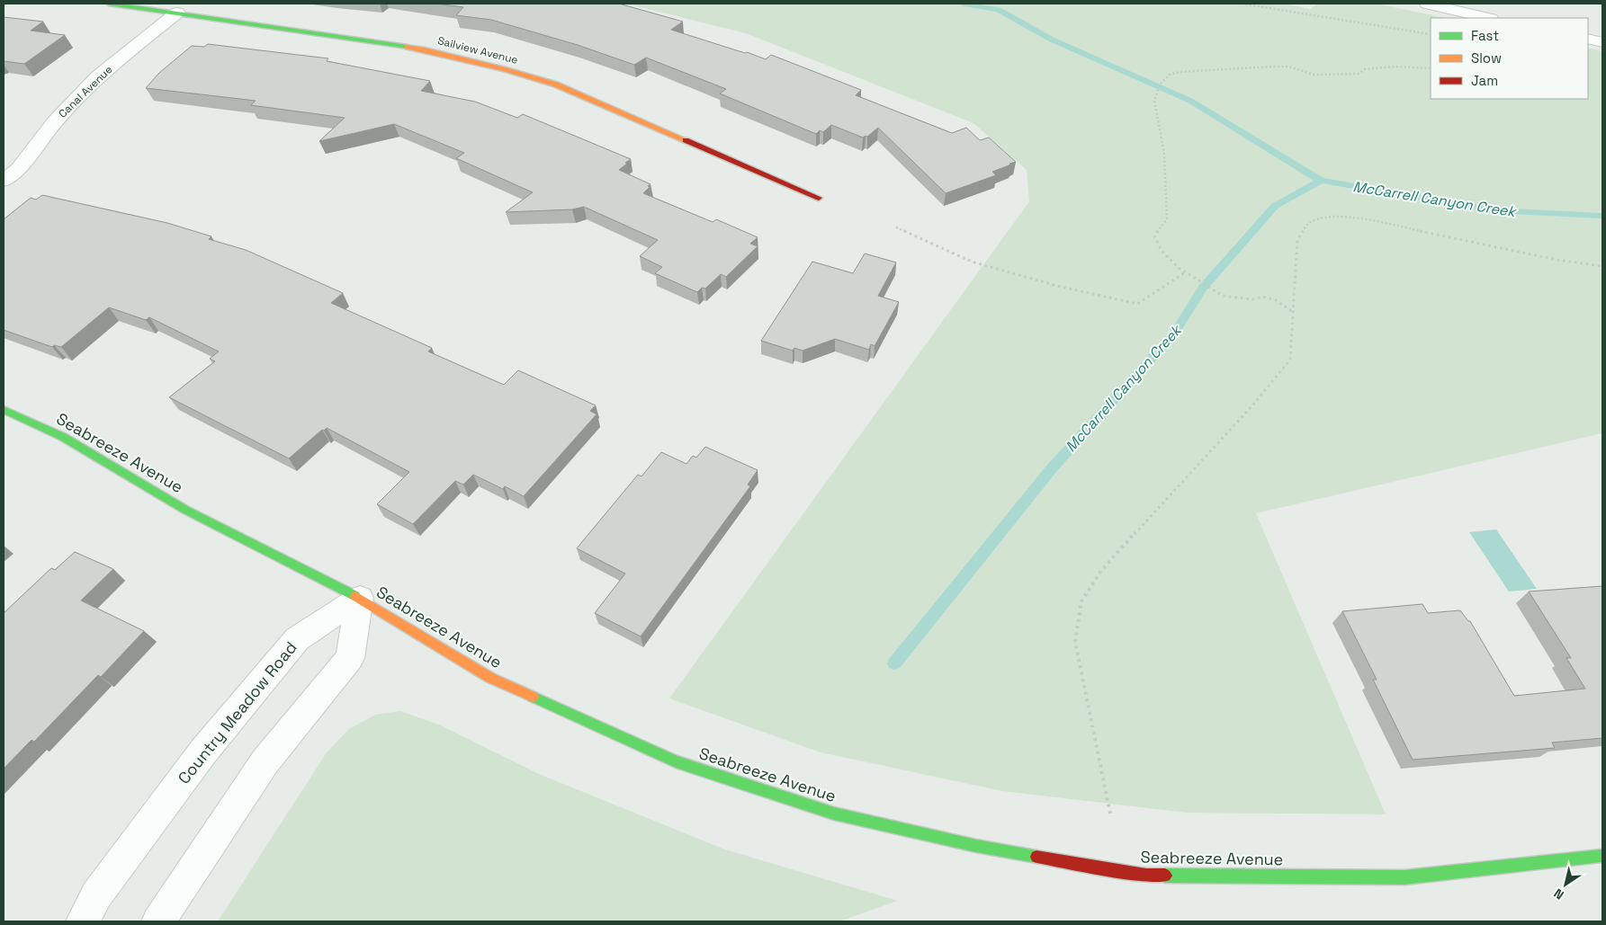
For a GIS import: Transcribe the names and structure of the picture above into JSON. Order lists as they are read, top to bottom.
{
  "streets": {
    "street": [
      "Sailview Avenue",
      "Canal Avenue",
      "Seabreeze Avenue",
      "Country Meadow Road"
    ]
  },
  "crossings": [
    ["Sailview Avenue", "Canal Avenue"],
    ["Seabreeze Avenue", "Country Meadow Road"]
  ],
  "water": ["McCarrell Canyon Creek"],
  "legend": ["Fast", "Slow", "Jam"],
  "north": "bottom left"
}
